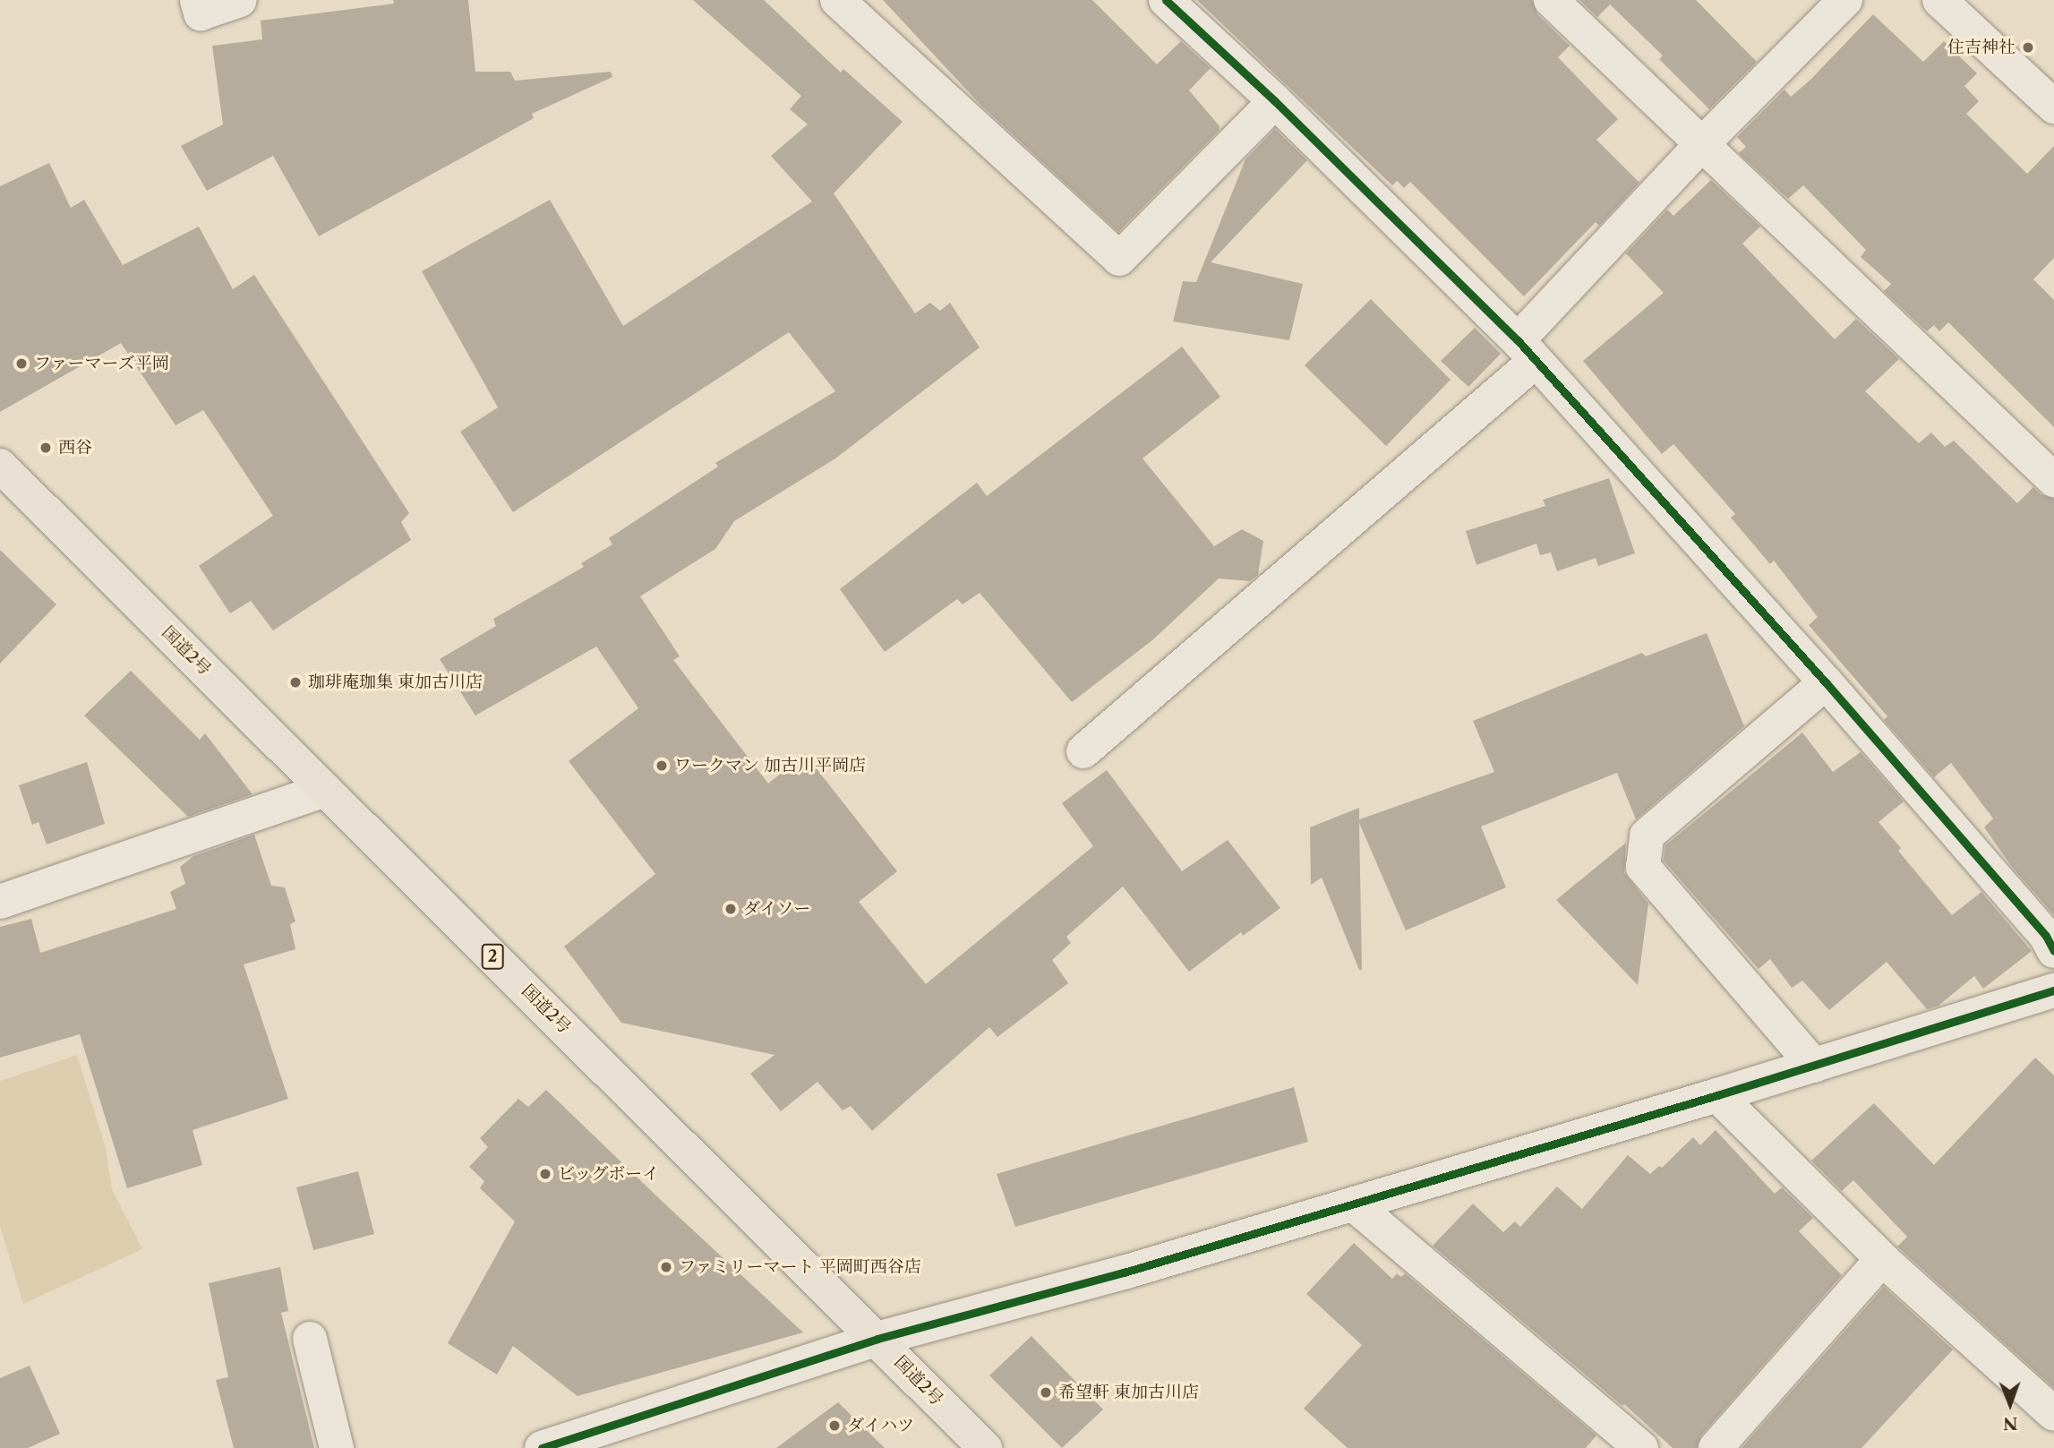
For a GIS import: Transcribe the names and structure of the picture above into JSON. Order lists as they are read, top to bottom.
{
  "streets": {
    "highway": ["国道2号", "2"]
  },
  "places": [
    "住吉神社",
    "ファーマーズ平岡",
    "西谷",
    "珈琲庵珈集 東加古川店",
    "ワークマン 加古川平岡店",
    "ダイソー",
    "ビッグボーイ",
    "ファミリーマート 平岡町西谷店",
    "希望軒 東加古川店",
    "ダイハツ"
  ],
  "north": "bottom"
}
